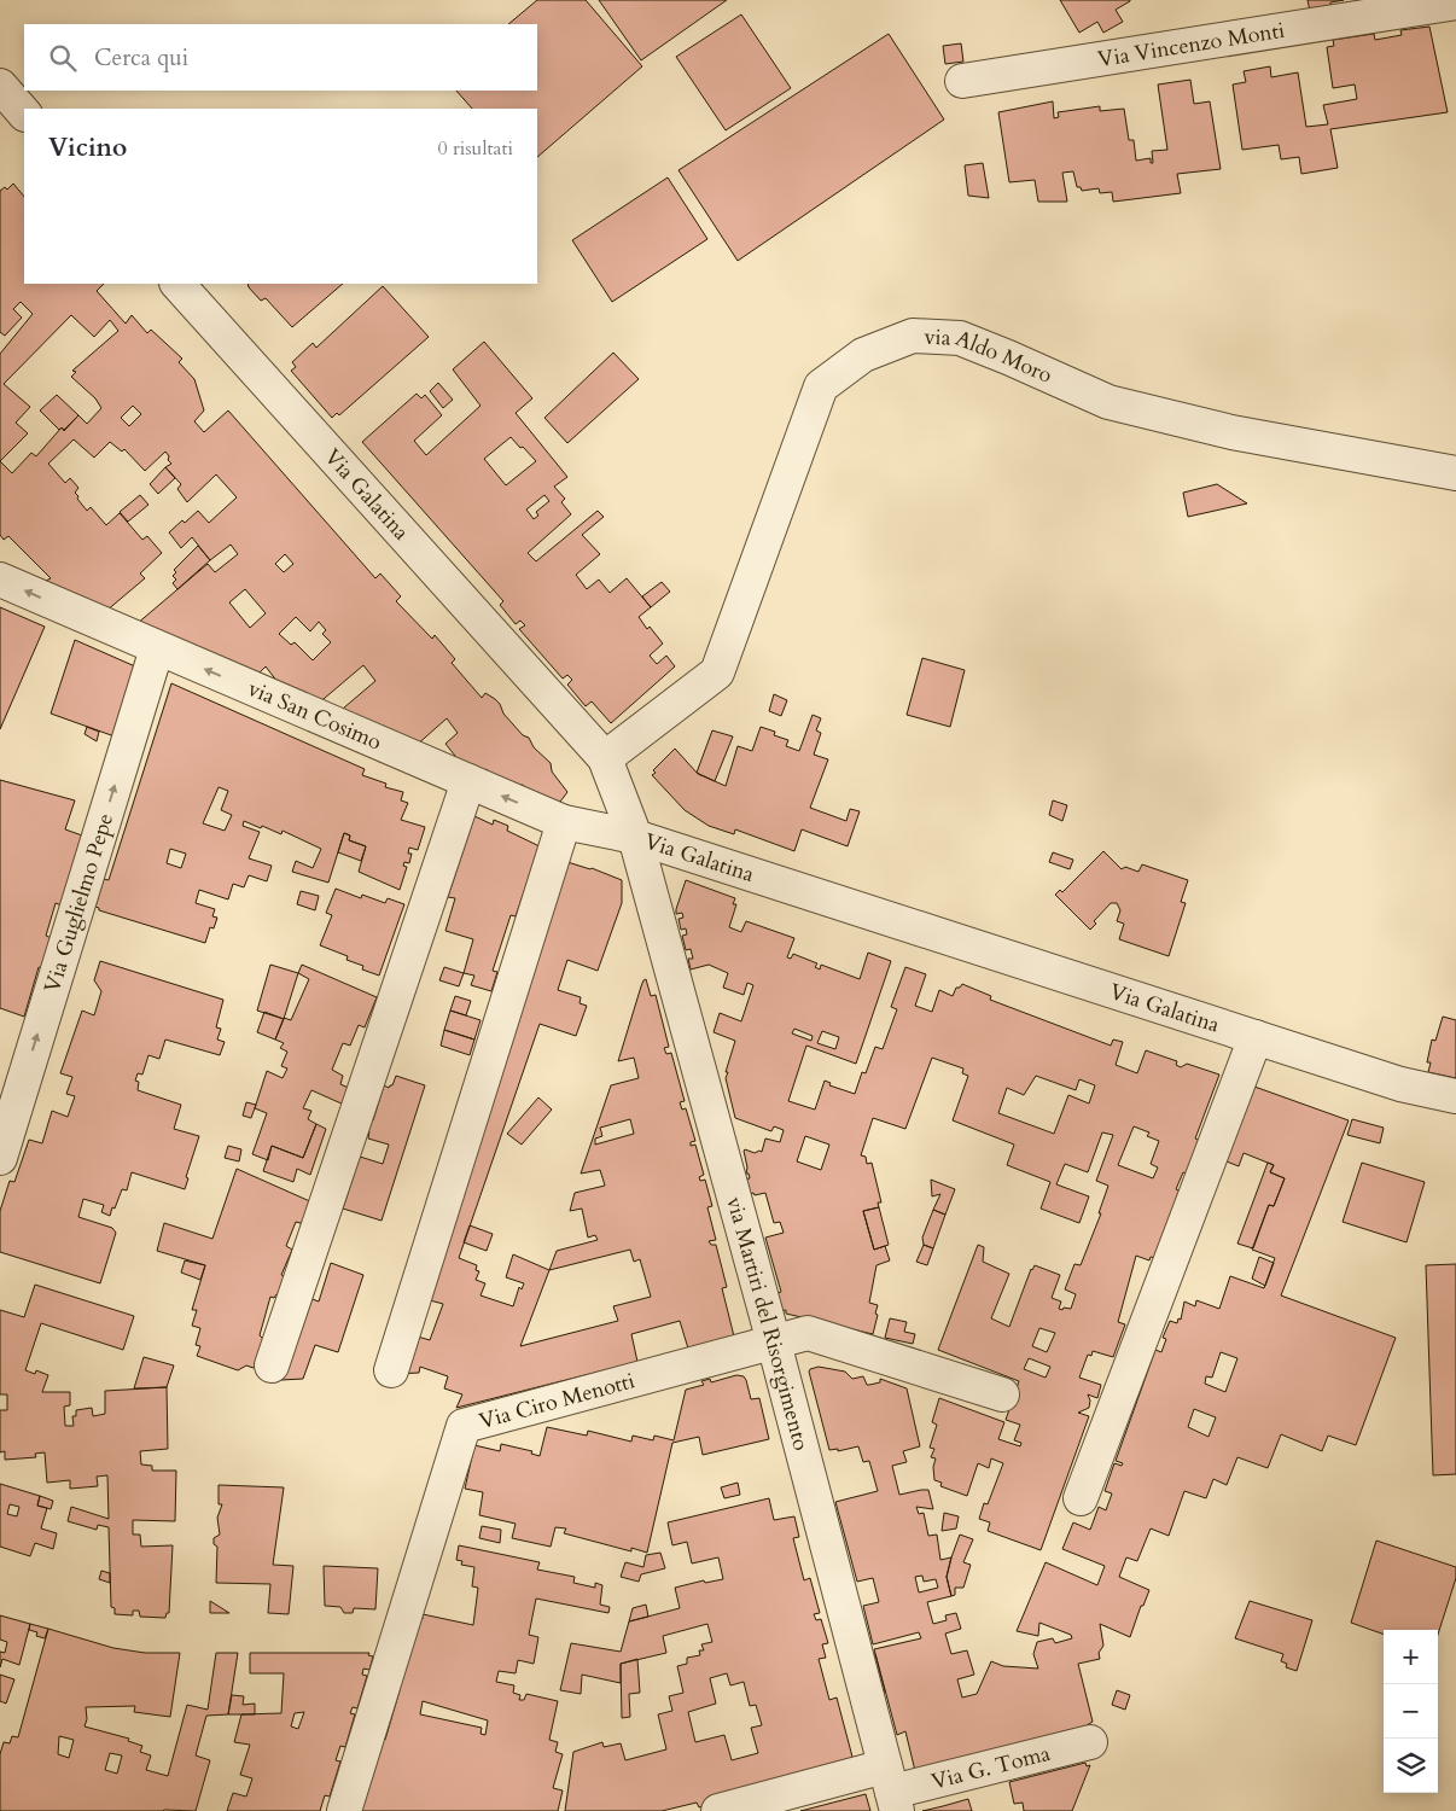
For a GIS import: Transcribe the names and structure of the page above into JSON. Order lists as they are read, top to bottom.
{
  "streets": {
    "street": [
      "Via Vincenzo Monti",
      "via Aldo Moro",
      "Via Galatina",
      "via San Cosimo",
      "Via Guglielmo Pepe",
      "via Martiri del Risorgimento",
      "Via Ciro Menotti",
      "Via G. Toma"
    ]
  },
  "crossings": [
    ["via Aldo Moro", "Via Galatina"],
    ["Via Galatina", "via San Cosimo"],
    ["Via Galatina", "via Martiri del Risorgimento"],
    ["via San Cosimo", "Via Guglielmo Pepe"],
    ["via San Cosimo", "via Martiri del Risorgimento"],
    ["via Martiri del Risorgimento", "Via Ciro Menotti"],
    ["via Martiri del Risorgimento", "Via G. Toma"]
  ],
  "one_way": ["via San Cosimo", "Via Guglielmo Pepe"],
  "page": {
    "search": "Cerca qui",
    "heading": ["Vicino", "0 risultati"],
    "map_buttons": ["+", "−"]
  }
}
